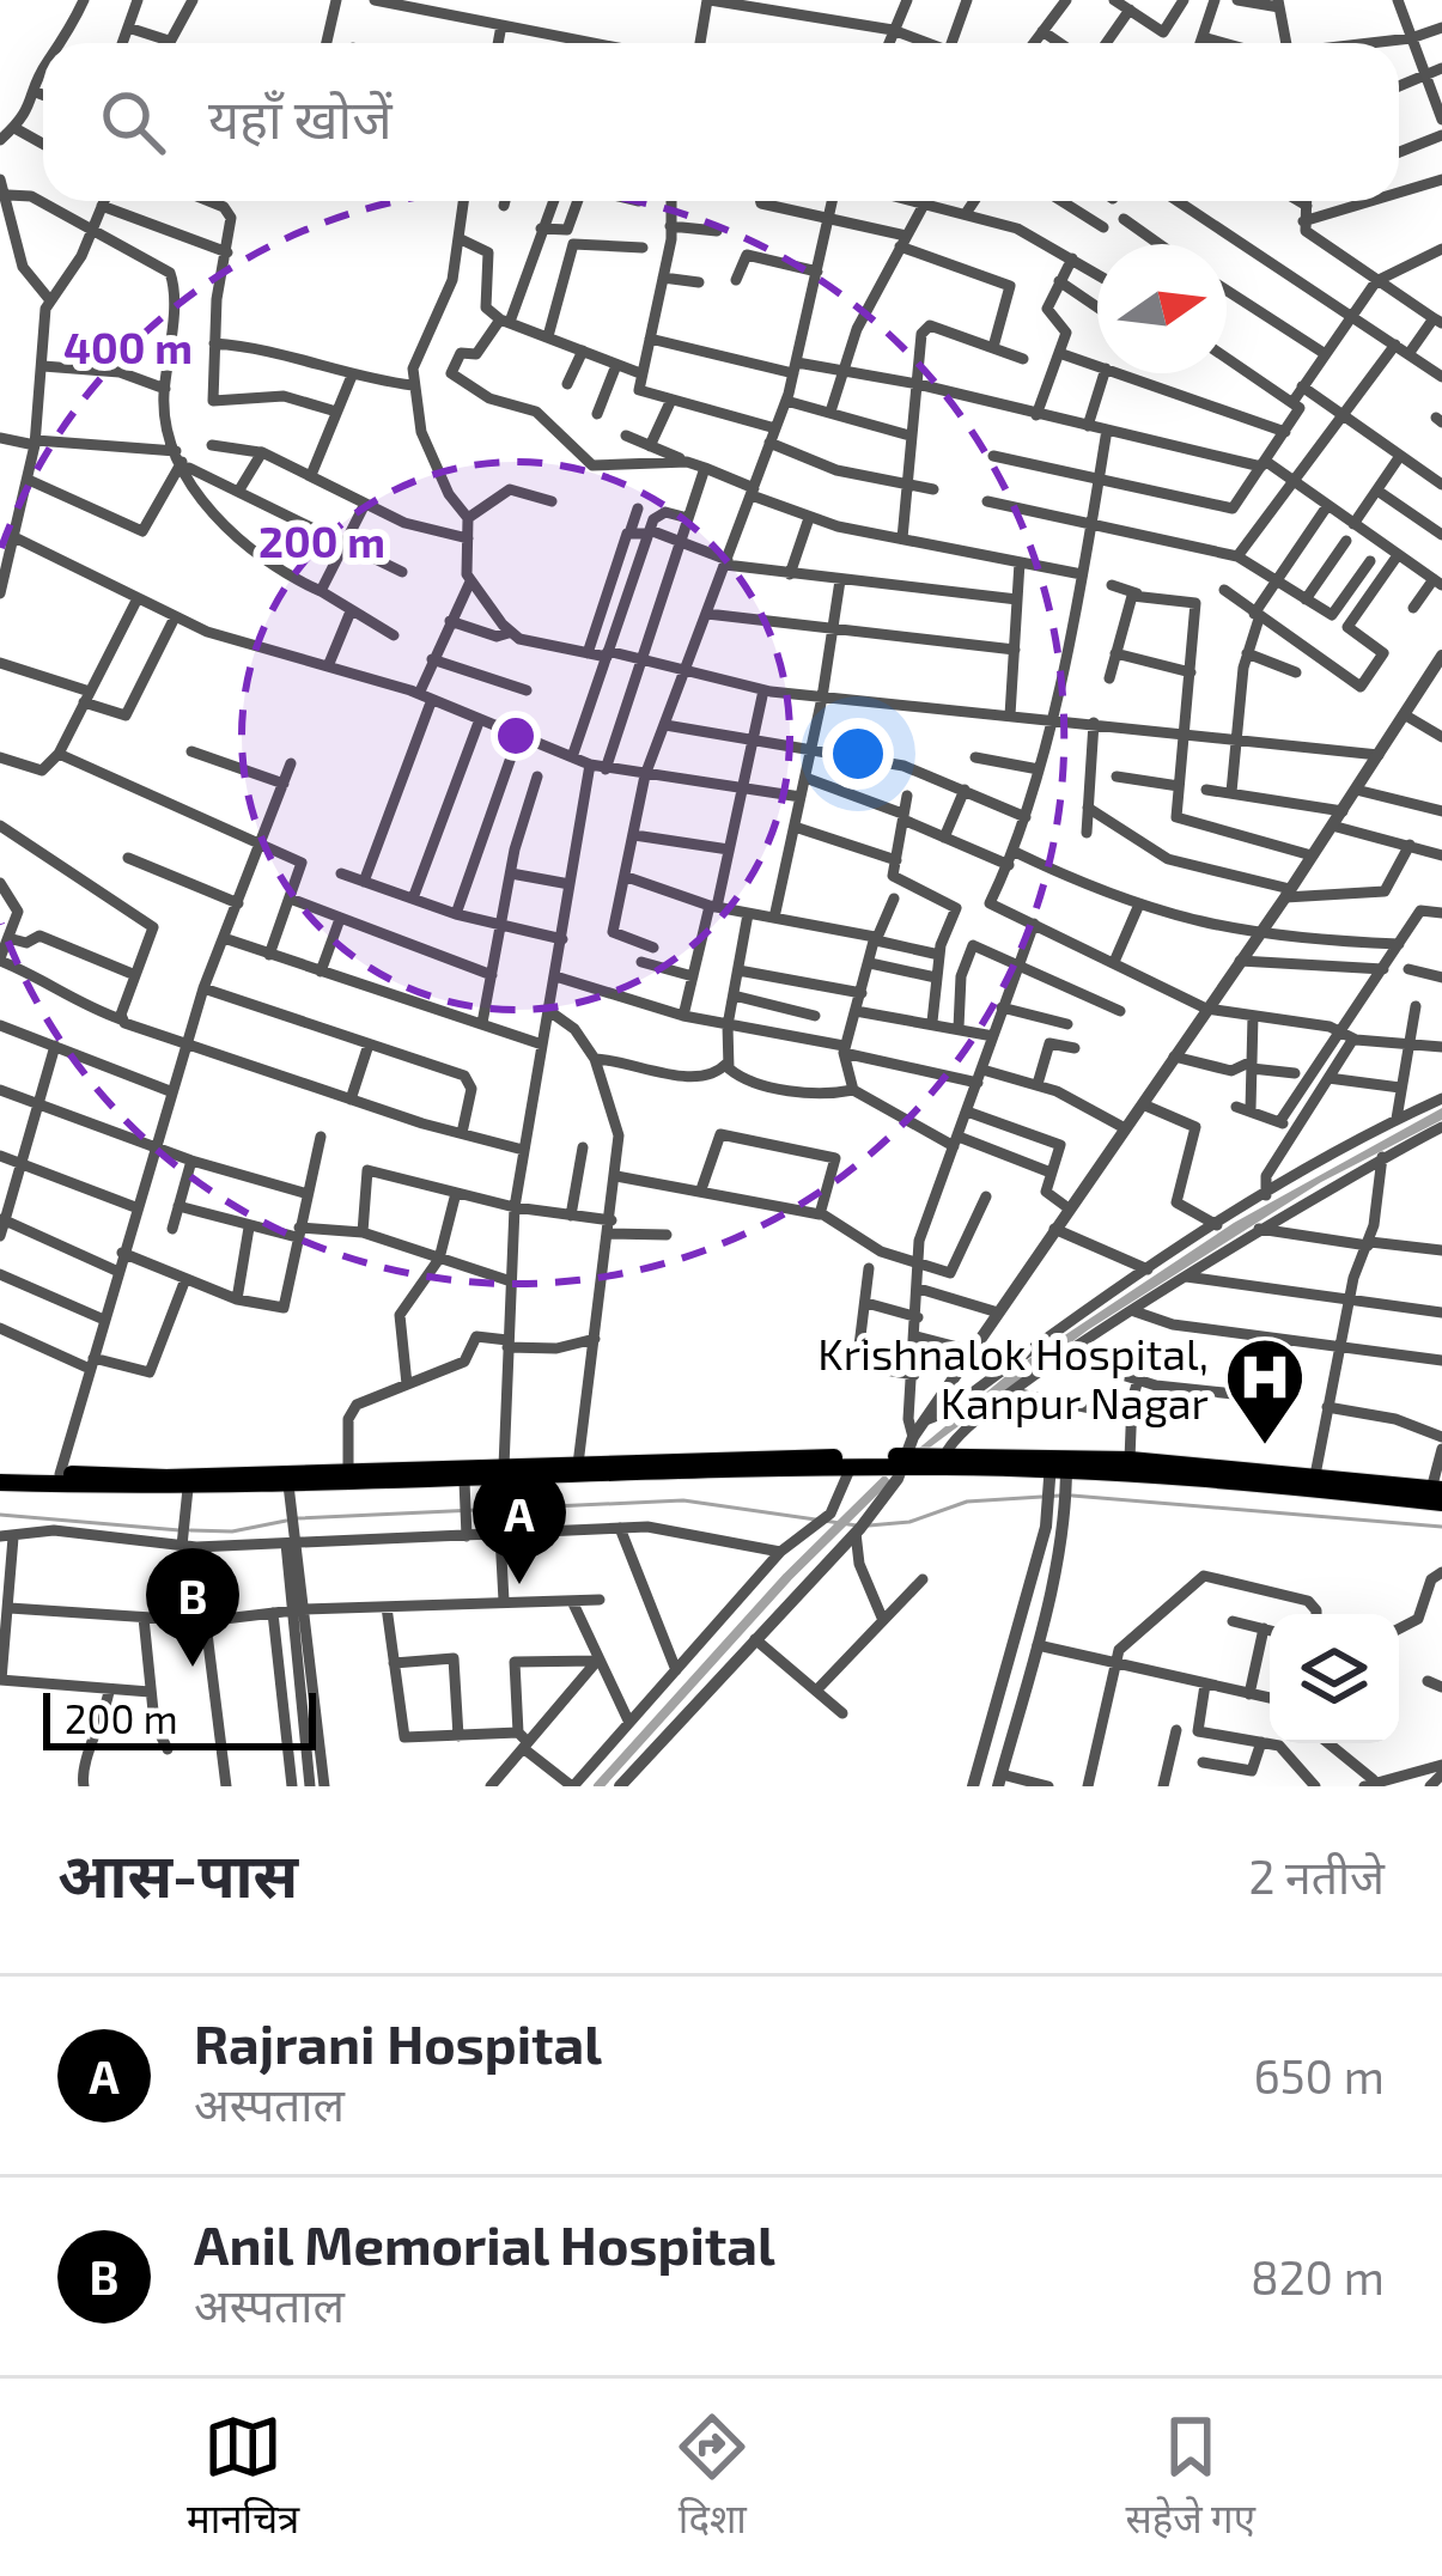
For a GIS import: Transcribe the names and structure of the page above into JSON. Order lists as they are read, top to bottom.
{
  "places": {
    "hospital": ["Krishnalok Hospital, Kanpur Nagar"]
  },
  "scale_bar": "200 m",
  "north": "right",
  "page": {
    "search": "यहाँ खोजें",
    "pins": ["A", "B"],
    "scale": "200 m",
    "heading": ["आस-पास", "2 नतीजे"],
    "list": [
      {
        "mark": "A",
        "name": "Rajrani Hospital",
        "note": "अस्पताल",
        "value": "650 m"
      },
      {
        "mark": "B",
        "name": "Anil Memorial Hospital",
        "note": "अस्पताल",
        "value": "820 m"
      }
    ],
    "nav": ["मानचित्र", "दिशा", "सहेजे गए"]
  },
  "rings": ["400 m", "200 m"]
}
